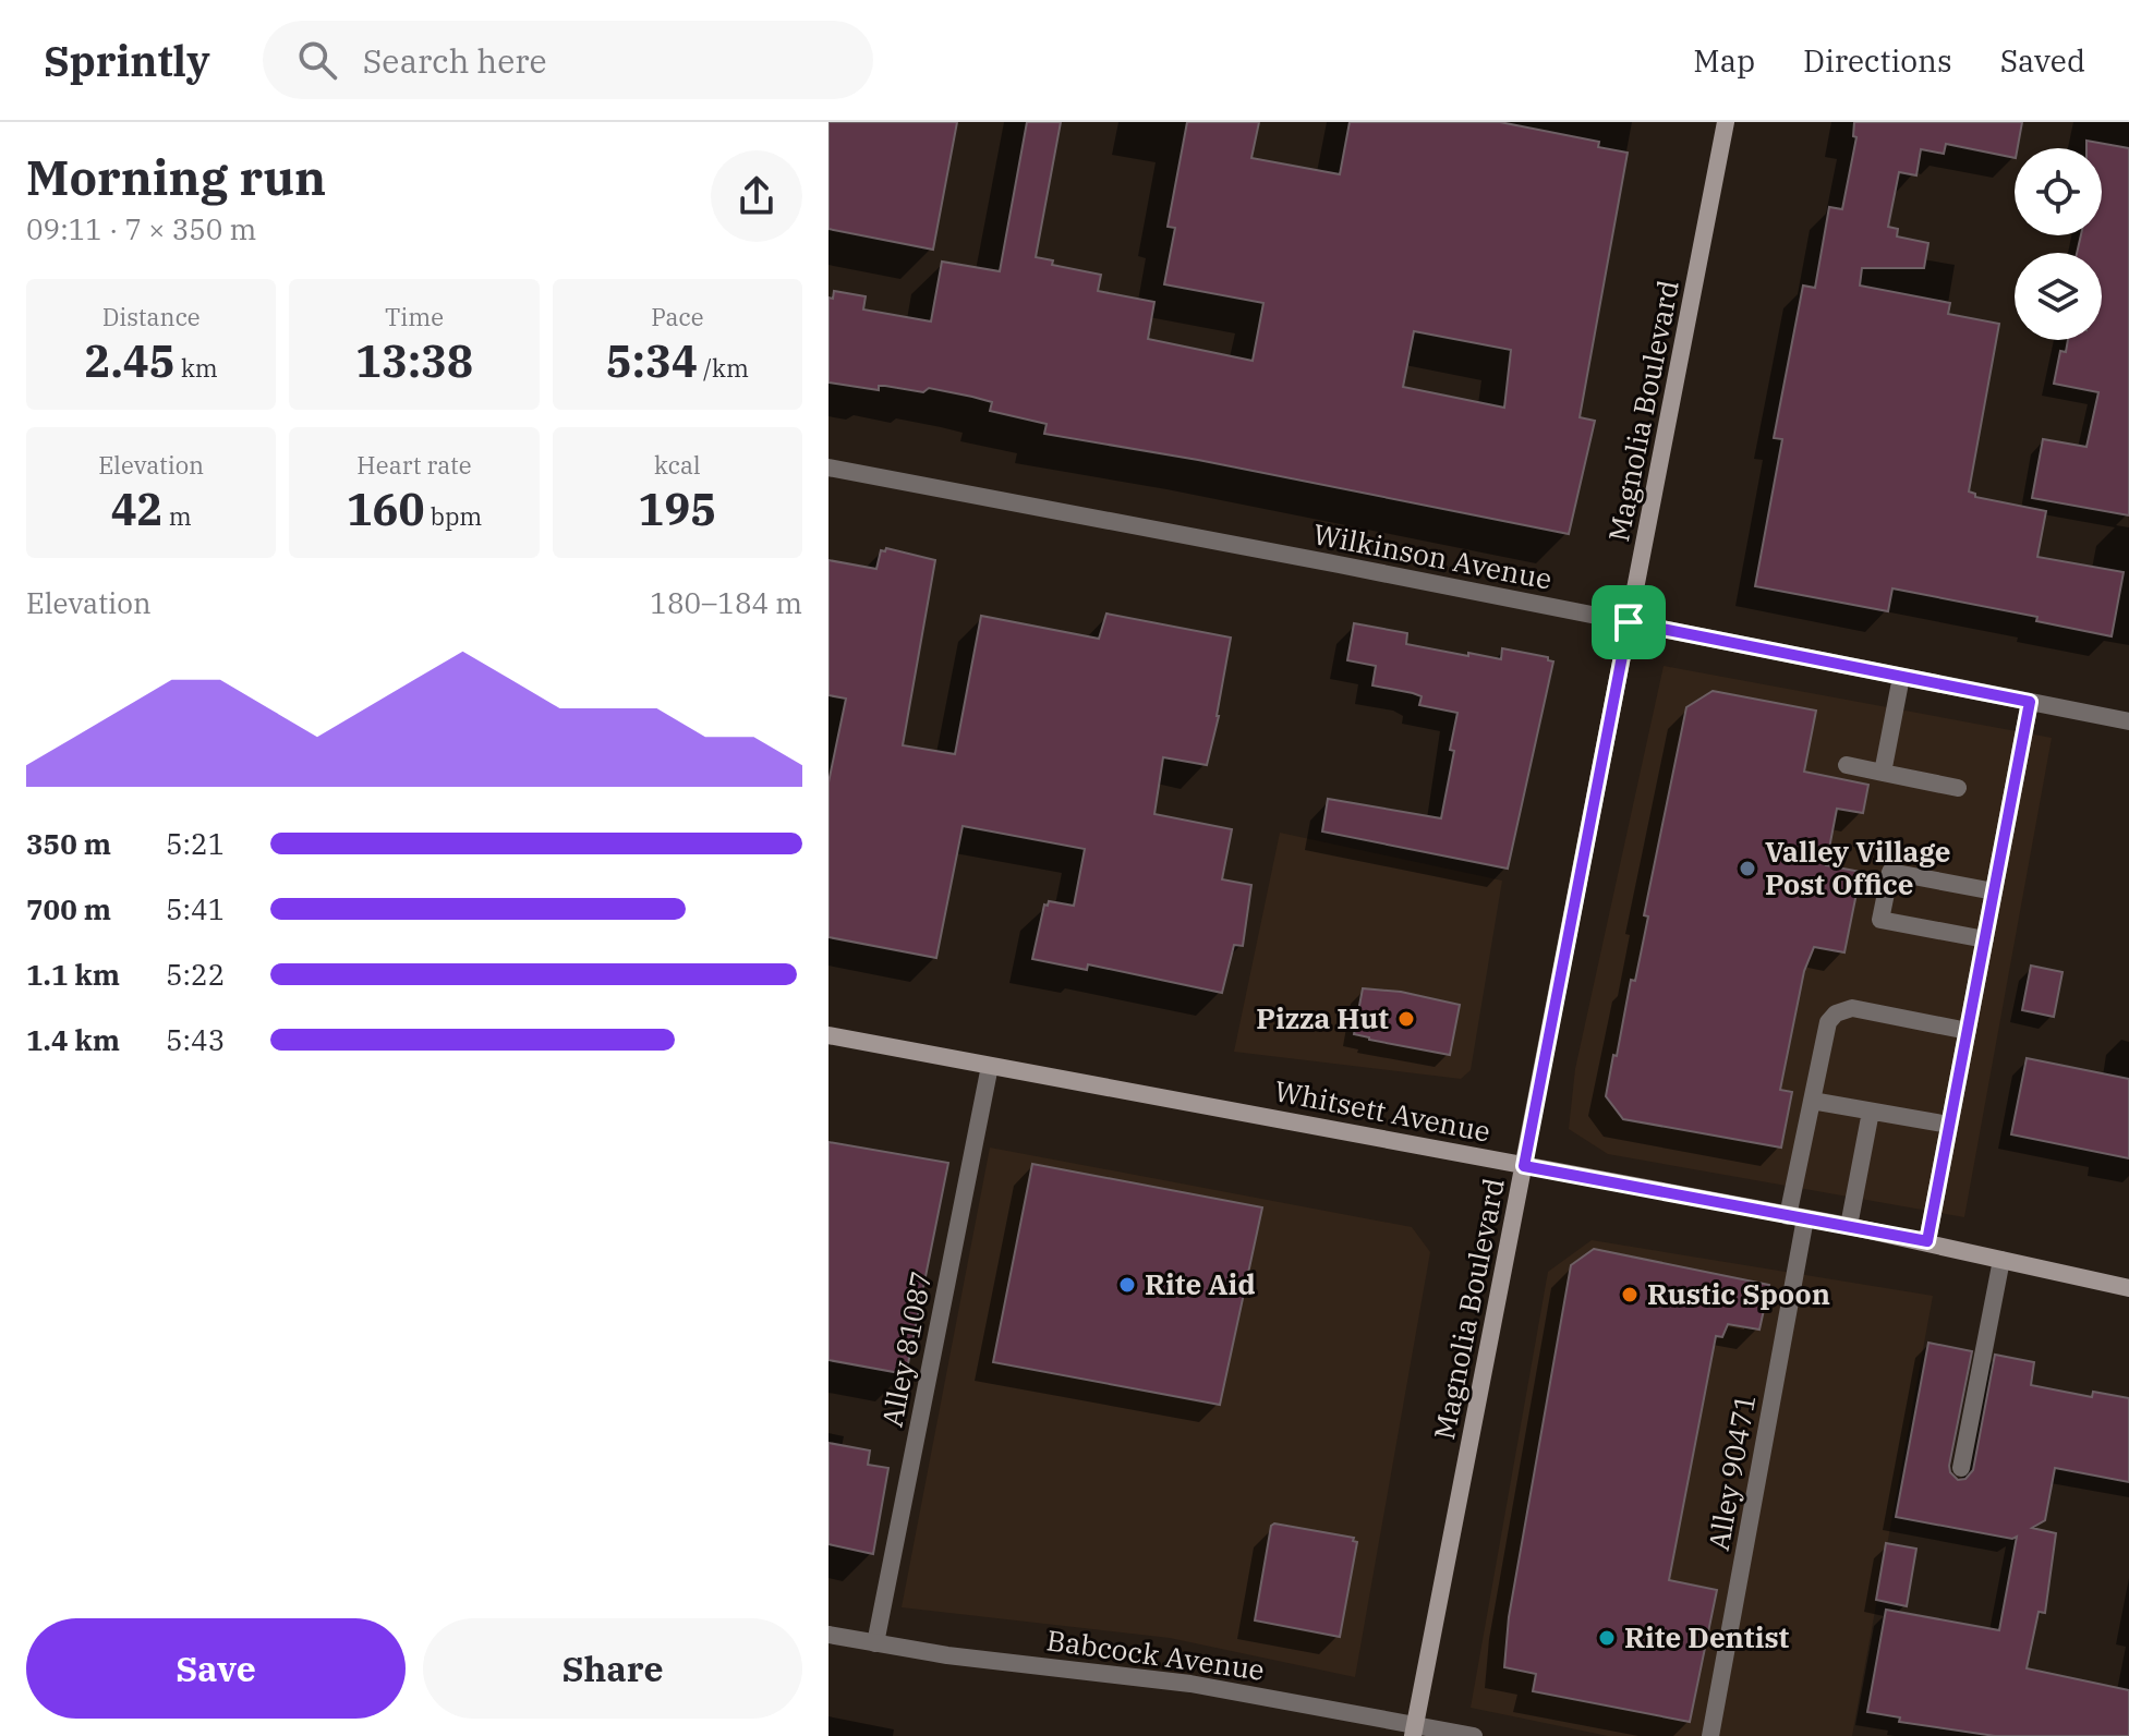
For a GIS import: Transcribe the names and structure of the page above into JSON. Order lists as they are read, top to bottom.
{
  "streets": {
    "main road": ["Magnolia Boulevard", "Whitsett Avenue"],
    "street": [
      "Wilkinson Avenue",
      "Alley 81087",
      "Alley 90471",
      "Babcock Avenue"
    ]
  },
  "crossings": [
    ["Magnolia Boulevard", "Wilkinson Avenue"],
    ["Magnolia Boulevard", "Whitsett Avenue"],
    ["Magnolia Boulevard", "Babcock Avenue"],
    ["Whitsett Avenue", "Alley 81087"],
    ["Whitsett Avenue", "Alley 90471"],
    ["Alley 81087", "Babcock Avenue"]
  ],
  "places": [
    "Valley Village Post Office",
    "Pizza Hut",
    "Rite Aid",
    "Rustic Spoon",
    "Rite Dentist"
  ],
  "page": {
    "header": "Sprintly",
    "search": "Search here",
    "nav": ["Map", "Directions", "Saved"],
    "heading": ["Morning run", "09:11 · 7 × 350 m"],
    "stats": [
      ["Distance", "2.45 km"],
      ["Time", "13:38"],
      ["Pace", "5:34 /km"],
      ["Elevation", "42 m"],
      ["Heart rate", "160 bpm"],
      ["kcal", "195"]
    ],
    "chart": ["Elevation", "180–184 m"],
    "list": [
      {
        "name": "350 m",
        "note": "5:21"
      },
      {
        "name": "700 m",
        "note": "5:41"
      },
      {
        "name": "1.1 km",
        "note": "5:22"
      },
      {
        "name": "1.4 km",
        "note": "5:43"
      }
    ],
    "buttons": ["Save", "Share"]
  }
}
